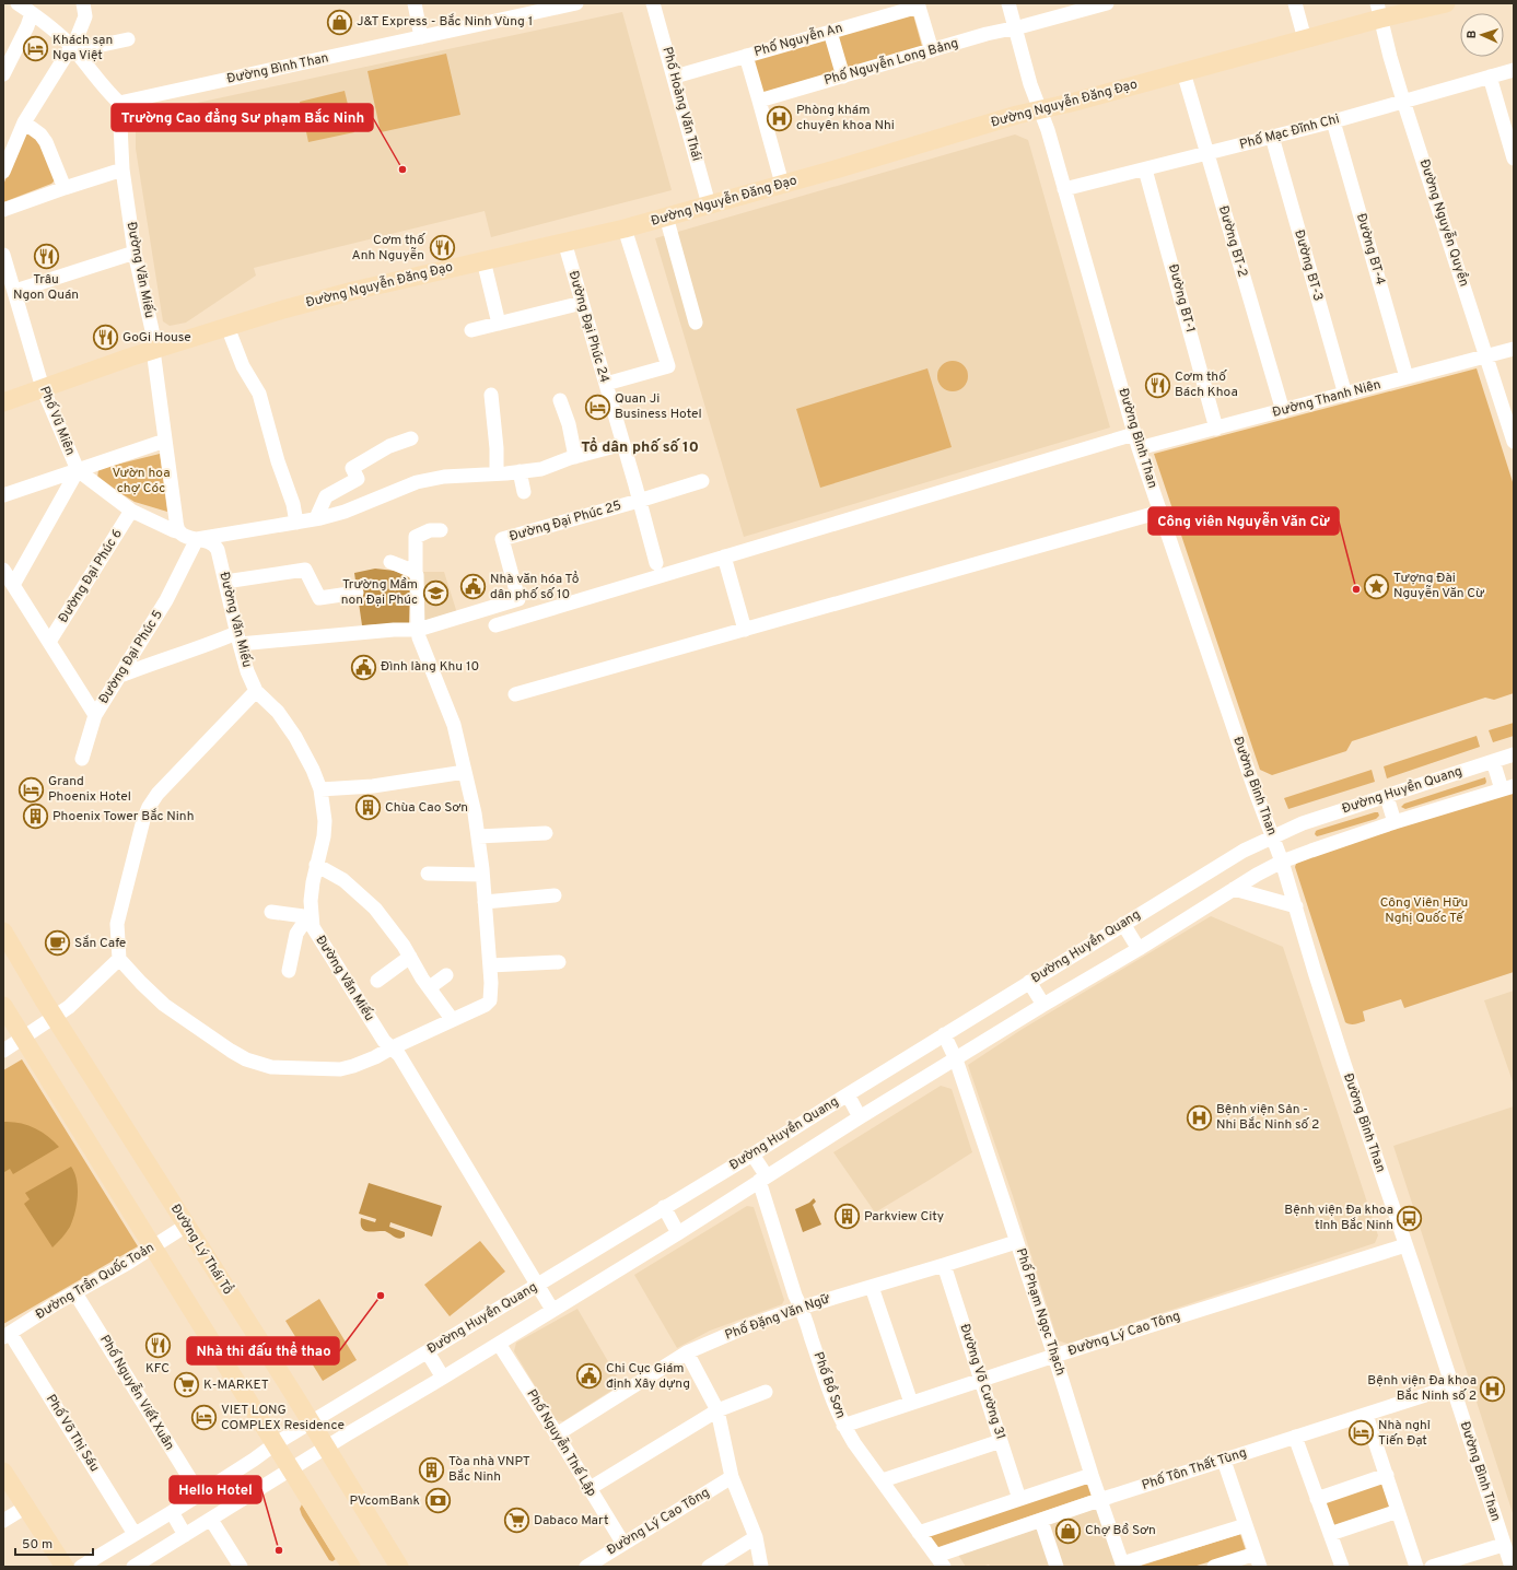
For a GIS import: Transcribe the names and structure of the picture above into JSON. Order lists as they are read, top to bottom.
{
  "streets": {
    "main road": ["Đường Nguyễn Đăng Đạo", "Đường Lý Thái Tổ"],
    "street": [
      "Phố Nguyễn An",
      "Phố Nguyễn Long Bảng",
      "Đường Bình Than",
      "Phố Hoàng Văn Thái",
      "Phố Mạc Đĩnh Chi",
      "Đường Nguyễn Quyền",
      "Đường BT-2",
      "Đường BT-4",
      "Đường BT-3",
      "Đường Văn Miếu",
      "Đường BT-1",
      "Đường Đại Phúc 24",
      "Đường Thanh Niên",
      "Phố Vũ Miên",
      "Đường Đại Phúc 25",
      "Đường Đại Phúc 6",
      "Đường Đại Phúc 5",
      "Đường Huyền Quang",
      "Đường Trần Quốc Toản",
      "Phố Phạm Ngọc Thạch",
      "Phố Đặng Văn Ngữ",
      "Đường Lý Cao Tông",
      "Đường Võ Cường 31",
      "Phố Bồ Sơn",
      "Phố Nguyễn Viết Xuân",
      "Phố Võ Thị Sáu",
      "Phố Nguyễn Thế Lập",
      "Phố Tôn Thất Tùng"
    ]
  },
  "crossings": [
    ["Phố Nguyễn An", "Phố Hoàng Văn Thái"],
    ["Phố Nguyễn Long Bảng", "Đường Bình Than"],
    ["Đường Bình Than", "Đường Nguyễn Đăng Đạo"],
    ["Đường Bình Than", "Phố Mạc Đĩnh Chi"],
    ["Đường Bình Than", "Đường Văn Miếu"],
    ["Đường Bình Than", "Đường Thanh Niên"],
    ["Đường Bình Than", "Đường Huyền Quang"],
    ["Đường Bình Than", "Đường Lý Cao Tông"],
    ["Đường Bình Than", "Phố Tôn Thất Tùng"],
    ["Phố Hoàng Văn Thái", "Đường Nguyễn Đăng Đạo"],
    ["Đường Nguyễn Đăng Đạo", "Đường Nguyễn Quyền"],
    ["Đường Nguyễn Đăng Đạo", "Đường BT-2"],
    ["Đường Nguyễn Đăng Đạo", "Đường Văn Miếu"],
    ["Đường Nguyễn Đăng Đạo", "Đường Đại Phúc 24"],
    ["Đường Nguyễn Đăng Đạo", "Phố Vũ Miên"],
    ["Phố Mạc Đĩnh Chi", "Đường Nguyễn Quyền"],
    ["Phố Mạc Đĩnh Chi", "Đường BT-2"],
    ["Phố Mạc Đĩnh Chi", "Đường BT-4"],
    ["Phố Mạc Đĩnh Chi", "Đường BT-3"],
    ["Phố Mạc Đĩnh Chi", "Đường BT-1"],
    ["Đường Nguyễn Quyền", "Đường Thanh Niên"],
    ["Đường BT-2", "Đường Thanh Niên"],
    ["Đường BT-4", "Đường Thanh Niên"],
    ["Đường BT-3", "Đường Thanh Niên"],
    ["Đường Văn Miếu", "Phố Vũ Miên"],
    ["Đường Văn Miếu", "Đường Đại Phúc 5"],
    ["Đường Văn Miếu", "Đường Huyền Quang"],
    ["Đường BT-1", "Đường Thanh Niên"],
    ["Đường Đại Phúc 24", "Đường Đại Phúc 25"],
    ["Phố Vũ Miên", "Đường Đại Phúc 6"],
    ["Đường Đại Phúc 6", "Đường Đại Phúc 5"],
    ["Đường Huyền Quang", "Đường Lý Thái Tổ"],
    ["Đường Huyền Quang", "Phố Phạm Ngọc Thạch"],
    ["Đường Huyền Quang", "Phố Bồ Sơn"],
    ["Đường Huyền Quang", "Phố Nguyễn Viết Xuân"],
    ["Đường Huyền Quang", "Phố Võ Thị Sáu"],
    ["Đường Huyền Quang", "Phố Nguyễn Thế Lập"],
    ["Đường Lý Thái Tổ", "Đường Trần Quốc Toản"],
    ["Đường Trần Quốc Toản", "Phố Nguyễn Viết Xuân"],
    ["Đường Trần Quốc Toản", "Phố Võ Thị Sáu"],
    ["Phố Phạm Ngọc Thạch", "Phố Đặng Văn Ngữ"],
    ["Phố Phạm Ngọc Thạch", "Đường Lý Cao Tông"],
    ["Phố Phạm Ngọc Thạch", "Phố Tôn Thất Tùng"],
    ["Phố Đặng Văn Ngữ", "Đường Võ Cường 31"],
    ["Phố Đặng Văn Ngữ", "Phố Bồ Sơn"],
    ["Phố Đặng Văn Ngữ", "Phố Nguyễn Thế Lập"],
    ["Đường Lý Cao Tông", "Đường Võ Cường 31"],
    ["Đường Lý Cao Tông", "Phố Bồ Sơn"],
    ["Đường Lý Cao Tông", "Phố Nguyễn Thế Lập"],
    ["Phố Bồ Sơn", "Phố Tôn Thất Tùng"]
  ],
  "districts": ["Tổ dân phố số 10"],
  "parks": ["Vườn hoa chợ Cóc", "Công Viên Hữu Nghị Quốc Tế"],
  "places": {
    "shop": ["J&T Express - Bắc Ninh Vùng 1", "Chợ Bồ Sơn"],
    "hotel": [
      "Khách sạn Nga Việt",
      "Quan Ji Business Hotel",
      "Grand Phoenix Hotel",
      "VIET LONG COMPLEX Residence",
      "Nhà nghỉ Tiến Đạt"
    ],
    "hospital": ["Phòng khám chuyên khoa Nhi", "Bệnh viện Sản - Nhi Bắc Ninh số 2", "Bệnh viện Đa khoa Bắc Ninh số 2"],
    "other": [
      "Trường Cao đẳng Sư phạm Bắc Ninh",
      "Công viên Nguyễn Văn Cừ",
      "Nhà thi đấu thể thao",
      "Hello Hotel"
    ],
    "restaurant": [
      "Cơm thố Anh Nguyễn",
      "Trâu Ngon Quán",
      "GoGi House",
      "Cơm thố Bách Khoa",
      "KFC"
    ],
    "place": ["Tượng Đài Nguyễn Văn Cừ"],
    "public building": ["Nhà văn hóa Tổ dân phố số 10", "Đình làng Khu 10", "Chi Cục Giám định Xây dựng"],
    "school or university": ["Trường Mầm non Đại Phúc"],
    "building": [
      "Chùa Cao Sơn",
      "Phoenix Tower Bắc Ninh",
      "Parkview City",
      "Tòa nhà VNPT Bắc Ninh"
    ],
    "cafe": ["Sắn Cafe"],
    "bus stop": ["Bệnh viện Đa khoa tỉnh Bắc Ninh"],
    "supermarket": ["K-MARKET", "Dabaco Mart"],
    "bank": ["PVcomBank"]
  },
  "scale_bar": "50 m",
  "north": "left"
}
